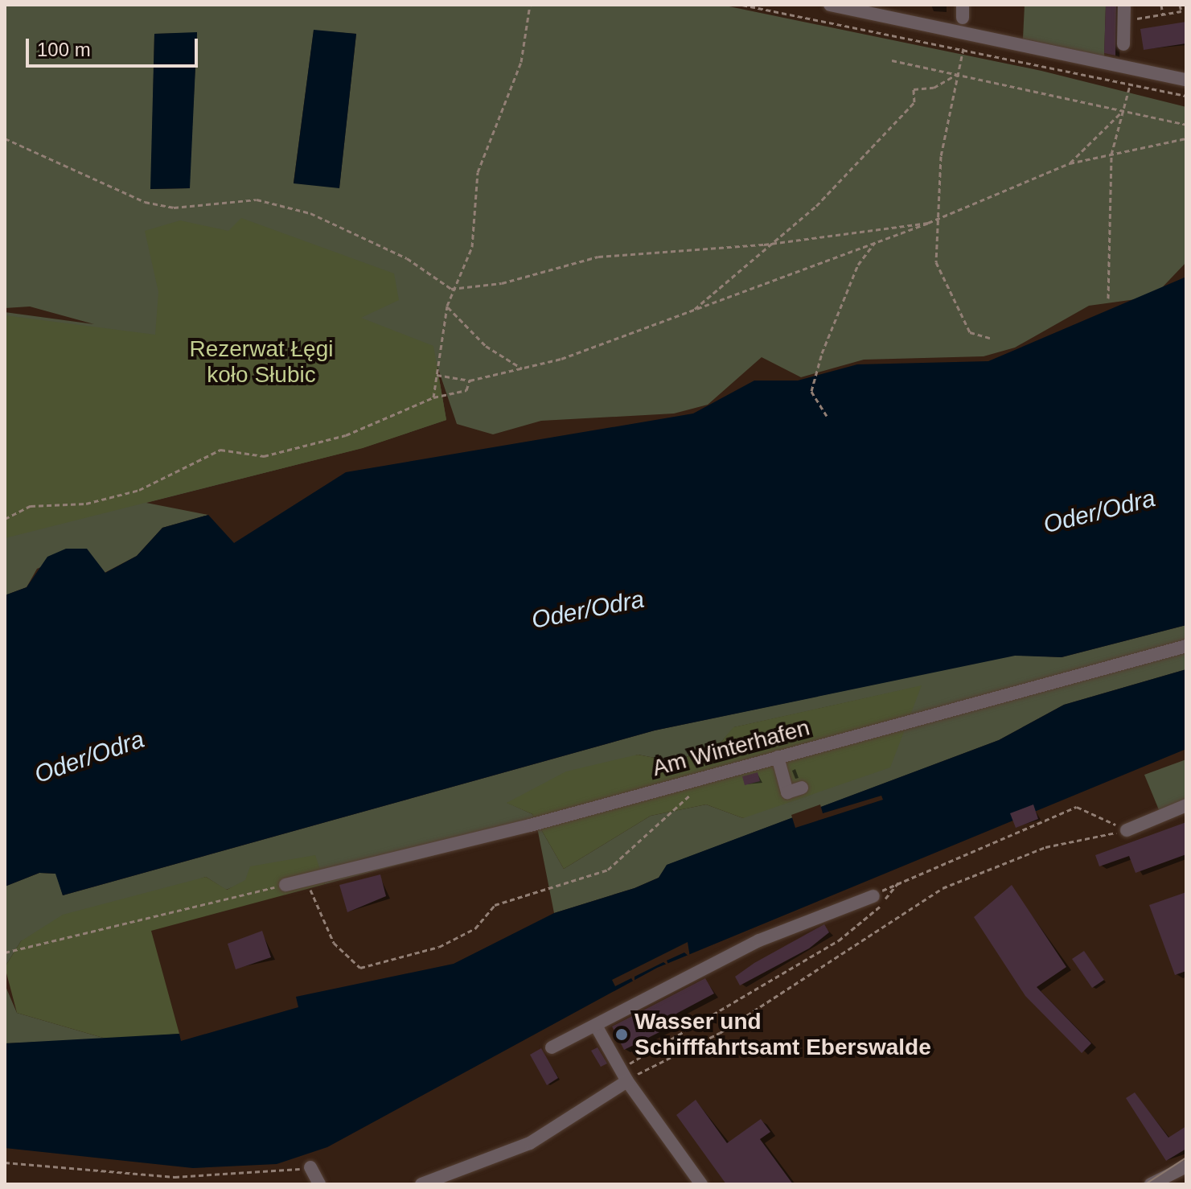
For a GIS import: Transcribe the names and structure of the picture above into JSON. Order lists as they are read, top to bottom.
{
  "streets": {
    "street": ["Am Winterhafen"]
  },
  "water": ["Oder/Odra"],
  "parks": ["Rezerwat Łęgi koło Słubic"],
  "places": ["Wasser und Schifffahrtsamt Eberswalde"],
  "scale_bar": "100 m"
}
